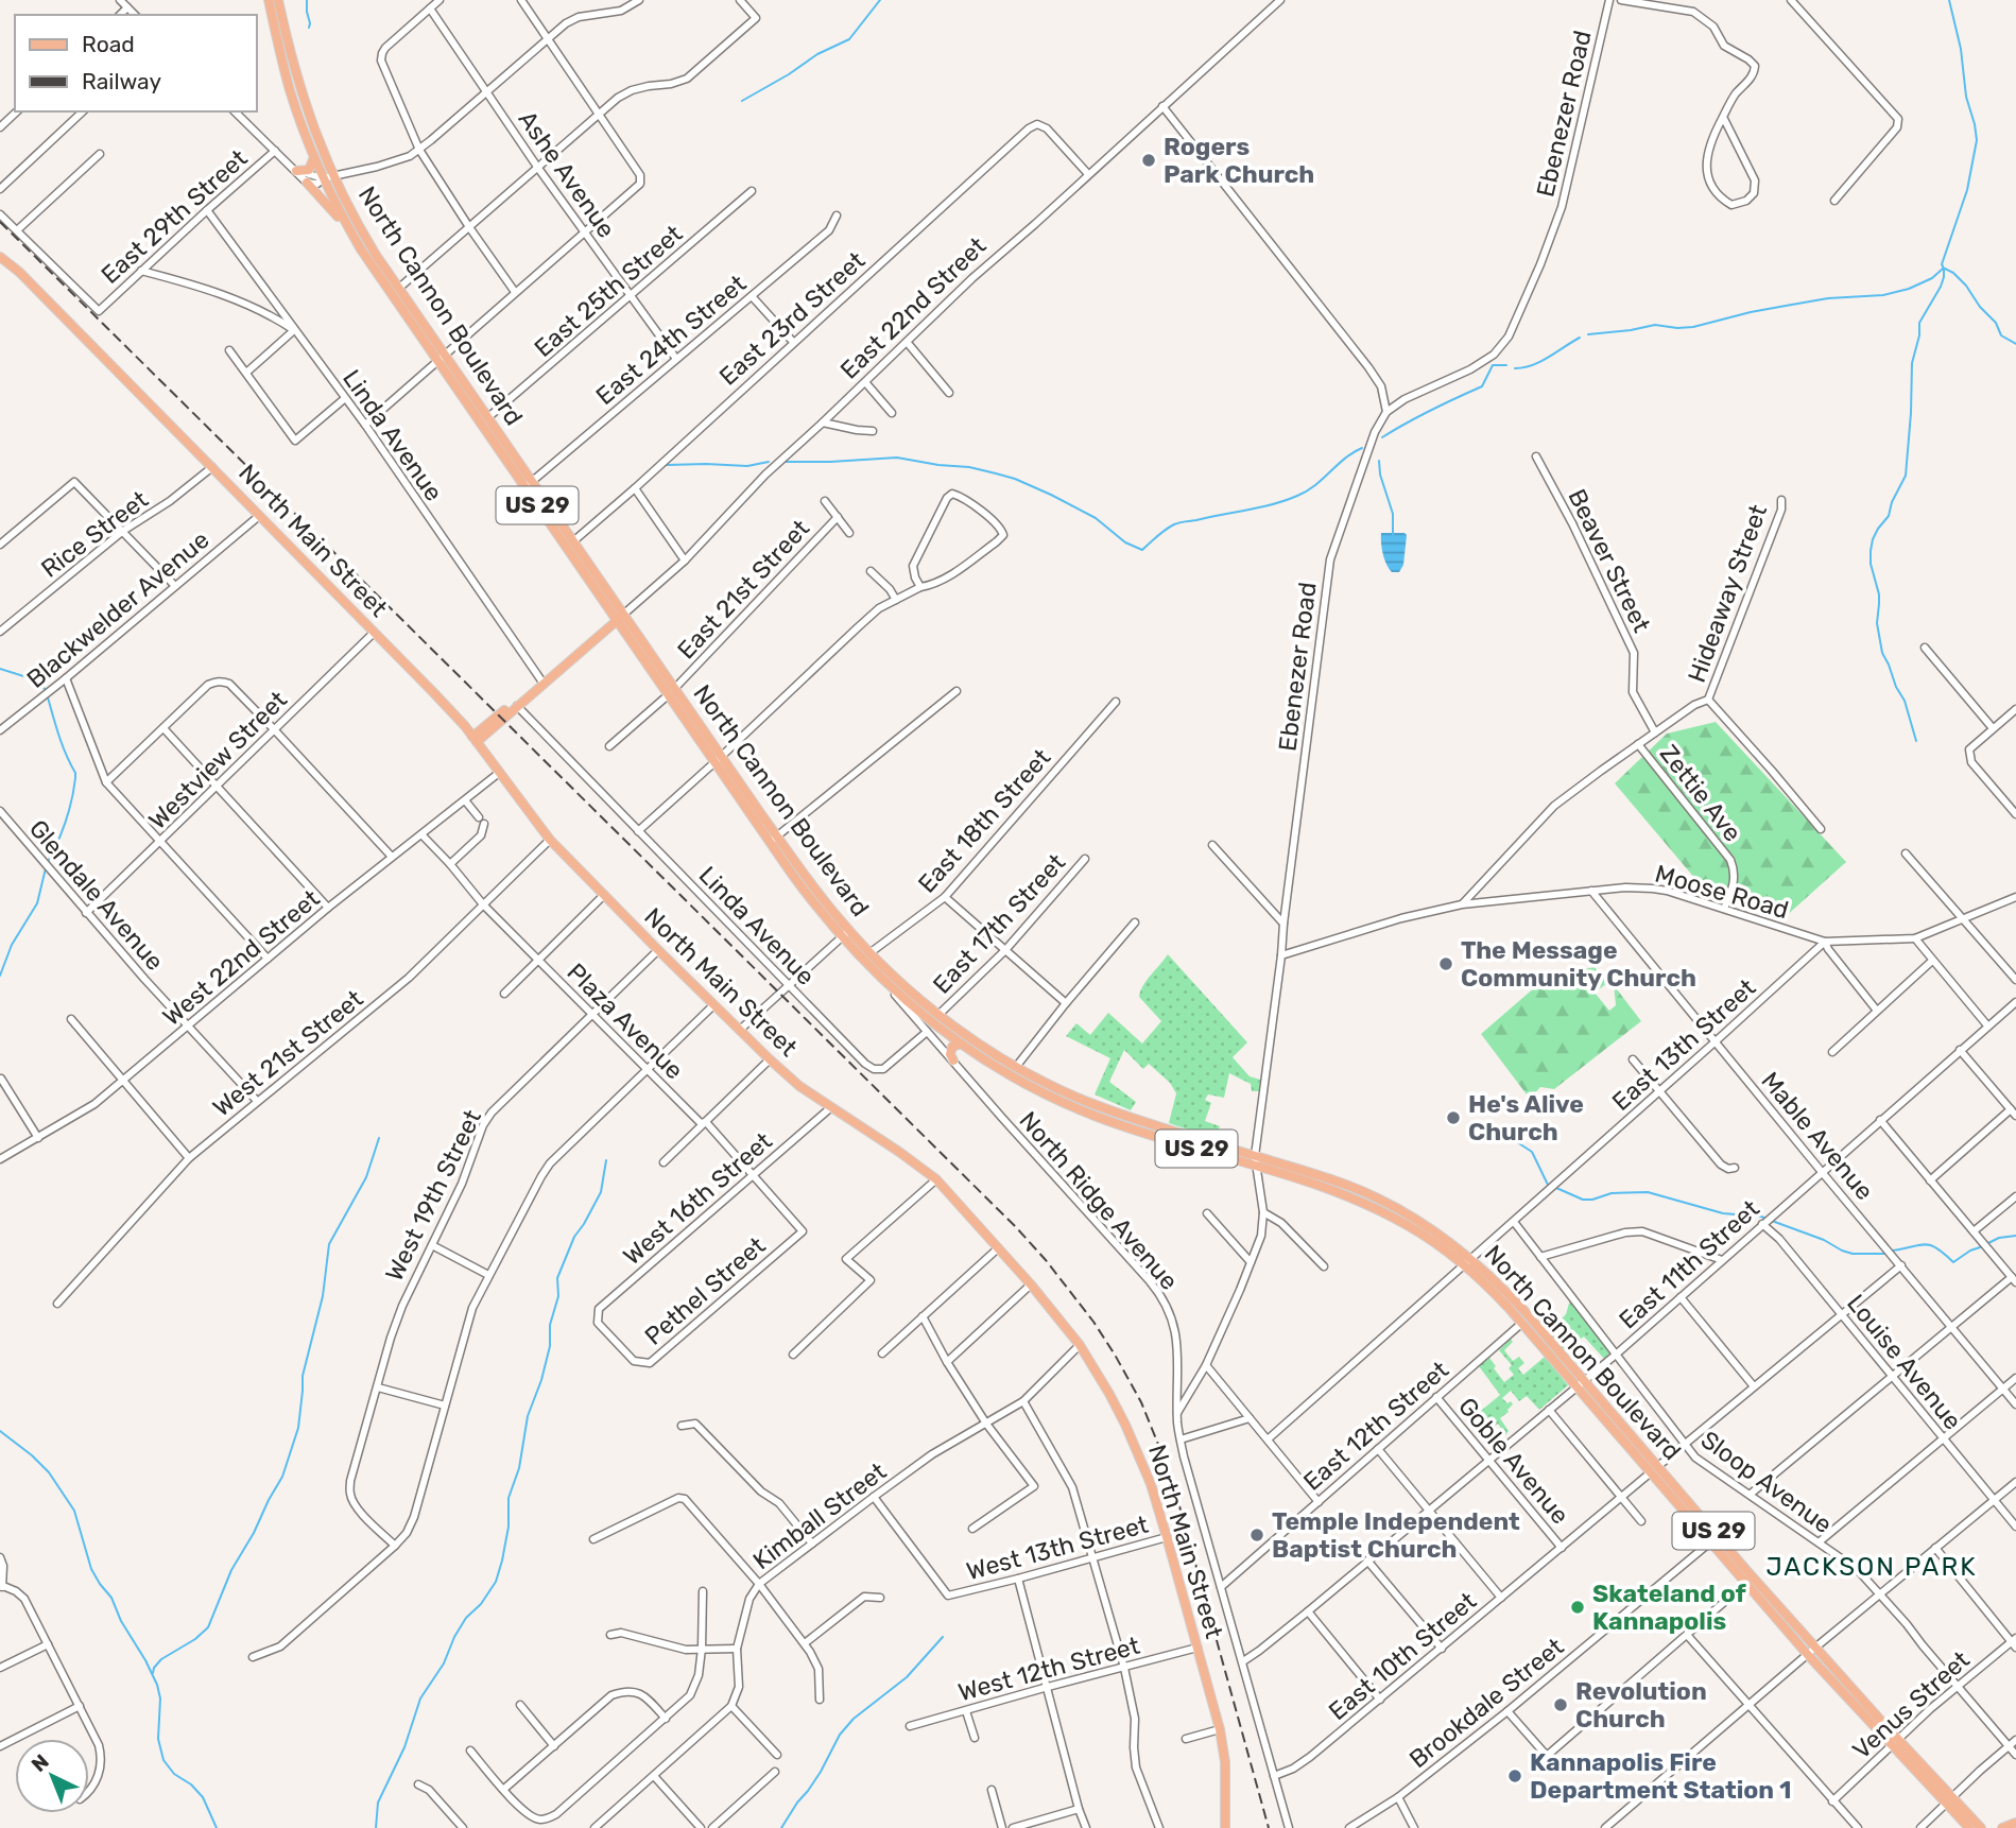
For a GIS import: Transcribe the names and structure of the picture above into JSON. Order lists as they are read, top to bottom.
{
  "streets": {
    "main road": [
      "North Cannon Boulevard",
      "East 22nd Street",
      "US 29",
      "North Main Street"
    ],
    "street": [
      "Ebenezer Road",
      "Ashe Avenue",
      "East 29th Street",
      "East 25th Street",
      "East 23rd Street",
      "East 24th Street",
      "Linda Avenue",
      "Rice Street",
      "Beaver Street",
      "East 21st Street",
      "Hideaway Street",
      "Blackwelder Avenue",
      "Westview Street",
      "Zettie Ave",
      "East 18th Street",
      "Moose Road",
      "Glendale Avenue",
      "East 17th Street",
      "West 22nd Street",
      "Plaza Avenue",
      "East 13th Street",
      "West 21st Street",
      "Mable Avenue",
      "West 19th Street",
      "West 16th Street",
      "North Ridge Avenue",
      "East 11th Street",
      "Pethel Street",
      "Louise Avenue",
      "East 12th Street",
      "Goble Avenue",
      "Sloop Avenue",
      "Kimball Street",
      "West 13th Street",
      "East 10th Street",
      "West 12th Street",
      "Brookdale Street",
      "Venus Street"
    ]
  },
  "crossings": [
    ["Ebenezer Road", "North Cannon Boulevard"],
    ["Ebenezer Road", "Moose Road"],
    ["Ebenezer Road", "North Ridge Avenue"],
    ["Ashe Avenue", "East 25th Street"],
    ["Ashe Avenue", "East 24th Street"],
    ["East 29th Street", "Linda Avenue"],
    ["East 25th Street", "North Cannon Boulevard"],
    ["North Cannon Boulevard", "East 22nd Street"],
    ["North Cannon Boulevard", "East 23rd Street"],
    ["North Cannon Boulevard", "East 24th Street"],
    ["North Cannon Boulevard", "East 21st Street"],
    ["North Cannon Boulevard", "East 18th Street"],
    ["North Cannon Boulevard", "East 17th Street"],
    ["North Cannon Boulevard", "East 13th Street"],
    ["North Cannon Boulevard", "North Ridge Avenue"],
    ["North Cannon Boulevard", "East 11th Street"],
    ["North Cannon Boulevard", "East 12th Street"],
    ["North Cannon Boulevard", "East 10th Street"],
    ["North Cannon Boulevard", "Brookdale Street"],
    ["North Cannon Boulevard", "Venus Street"],
    ["East 22nd Street", "East 23rd Street"],
    ["East 22nd Street", "Linda Avenue"],
    ["East 22nd Street", "North Main Street"],
    ["Linda Avenue", "North Ridge Avenue"],
    ["Rice Street", "North Main Street"],
    ["North Main Street", "Blackwelder Avenue"],
    ["North Main Street", "Westview Street"],
    ["North Main Street", "West 22nd Street"],
    ["North Main Street", "West 21st Street"],
    ["North Main Street", "West 19th Street"],
    ["North Main Street", "West 16th Street"],
    ["North Main Street", "Kimball Street"],
    ["North Main Street", "West 13th Street"],
    ["North Main Street", "West 12th Street"],
    ["Westview Street", "Glendale Avenue"],
    ["Zettie Ave", "Moose Road"],
    ["Moose Road", "East 13th Street"],
    ["Moose Road", "Mable Avenue"],
    ["Glendale Avenue", "West 22nd Street"],
    ["Glendale Avenue", "West 21st Street"],
    ["West 22nd Street", "Plaza Avenue"],
    ["Plaza Avenue", "West 21st Street"],
    ["Plaza Avenue", "West 19th Street"],
    ["Plaza Avenue", "West 16th Street"],
    ["Plaza Avenue", "Pethel Street"],
    ["East 13th Street", "Mable Avenue"],
    ["East 13th Street", "Sloop Avenue"],
    ["Mable Avenue", "East 11th Street"],
    ["Mable Avenue", "East 10th Street"],
    ["West 16th Street", "Pethel Street"],
    ["North Ridge Avenue", "East 11th Street"],
    ["North Ridge Avenue", "East 12th Street"],
    ["North Ridge Avenue", "East 10th Street"],
    ["East 11th Street", "Louise Avenue"],
    ["East 11th Street", "Goble Avenue"],
    ["East 11th Street", "Sloop Avenue"],
    ["Louise Avenue", "East 10th Street"],
    ["East 12th Street", "Goble Avenue"],
    ["Goble Avenue", "East 10th Street"],
    ["Sloop Avenue", "East 10th Street"],
    ["Sloop Avenue", "Venus Street"],
    ["Kimball Street", "West 13th Street"]
  ],
  "districts": ["JACKSON PARK"],
  "places": [
    "Rogers Park Church",
    "The Message Community Church",
    "He's Alive Church",
    "Temple Independent Baptist Church",
    "Skateland of Kannapolis",
    "Revolution Church",
    "Kannapolis Fire Department Station 1"
  ],
  "legend": ["Road", "Railway"],
  "north": "top left"
}
